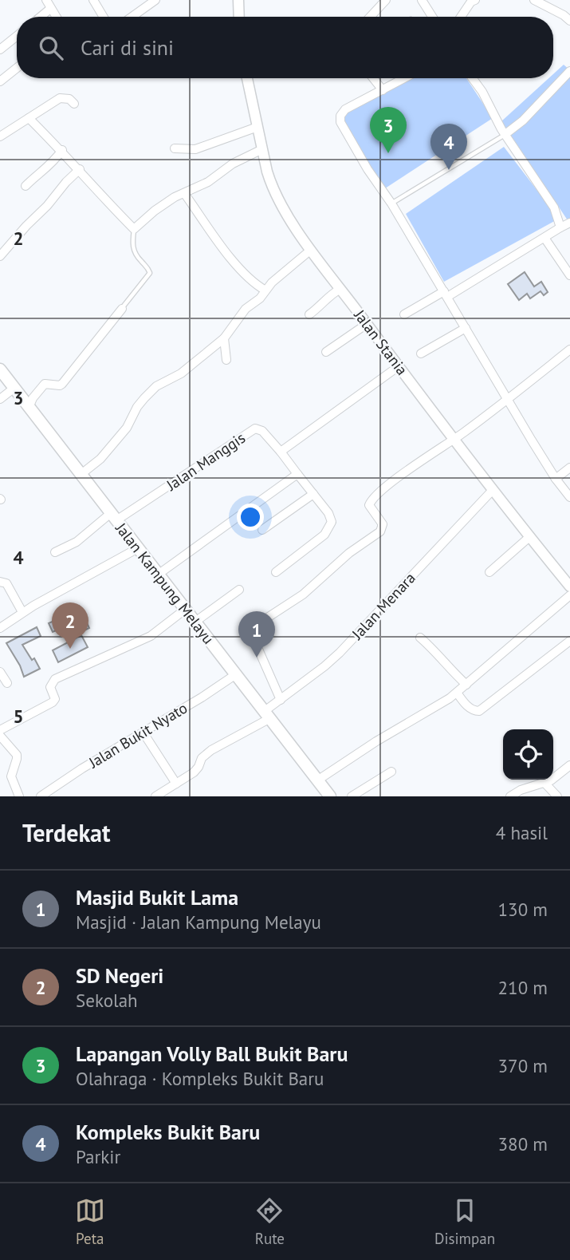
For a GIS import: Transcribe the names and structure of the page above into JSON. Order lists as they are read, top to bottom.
{
  "streets": {
    "main road": ["Jalan Kampung Melayu"],
    "street": [
      "Jalan Stania",
      "Jalan Manggis",
      "Jalan Menara",
      "Jalan Bukit Nyato"
    ]
  },
  "crossings": [
    ["Jalan Stania", "Jalan Menara"],
    ["Jalan Manggis", "Jalan Kampung Melayu"],
    ["Jalan Kampung Melayu", "Jalan Menara"],
    ["Jalan Kampung Melayu", "Jalan Bukit Nyato"]
  ],
  "page": {
    "search": "Cari di sini",
    "pins": [
      "3",
      "4",
      "2",
      "1"
    ],
    "heading": ["Terdekat", "4 hasil"],
    "list": [
      {
        "mark": "1",
        "name": "Masjid Bukit Lama",
        "note": "Masjid · Jalan Kampung Melayu",
        "value": "130 m"
      },
      {
        "mark": "2",
        "name": "SD Negeri",
        "note": "Sekolah",
        "value": "210 m"
      },
      {
        "mark": "3",
        "name": "Lapangan Volly Ball Bukit Baru",
        "note": "Olahraga · Kompleks Bukit Baru",
        "value": "370 m"
      },
      {
        "mark": "4",
        "name": "Kompleks Bukit Baru",
        "note": "Parkir",
        "value": "380 m"
      }
    ],
    "nav": ["Peta", "Rute", "Disimpan"]
  },
  "grid": {
    "rows": [
      "2",
      "3",
      "4",
      "5"
    ]
  }
}
